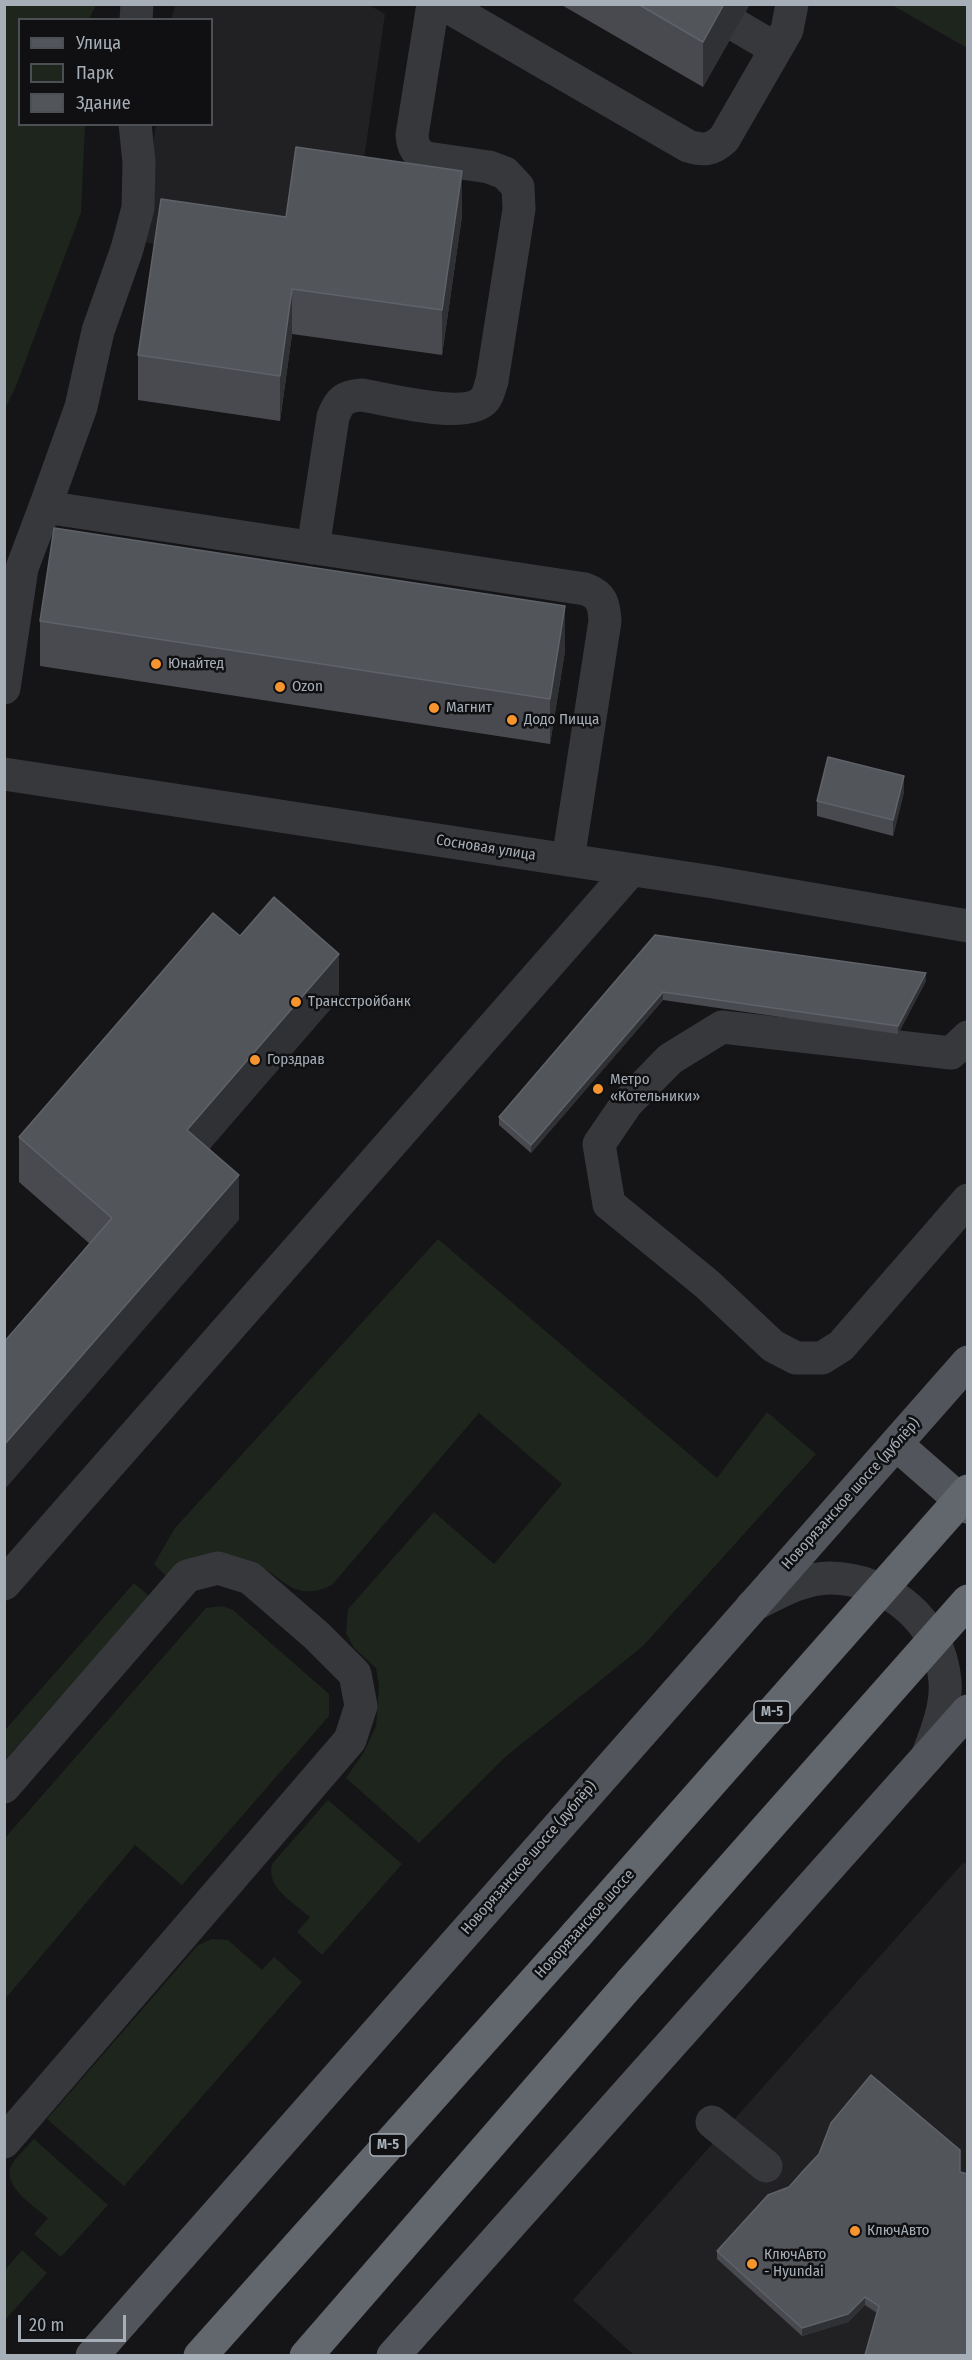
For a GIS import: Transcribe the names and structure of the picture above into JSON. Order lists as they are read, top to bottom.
{
  "streets": {
    "highway": ["М-5", "Новорязанское шоссе"],
    "main road": ["Новорязанское шоссе (дублёр)"],
    "street": ["Сосновая улица"]
  },
  "places": [
    "Юнайтед",
    "Ozon",
    "Магнит",
    "Додо Пицца",
    "Трансстройбанк",
    "Горздрав",
    "Метро «Котельники»",
    "КлючАвто",
    "КлючАвто - Hyundai"
  ],
  "legend": ["Улица", "Парк", "Здание"],
  "scale_bar": "20 m"
}
